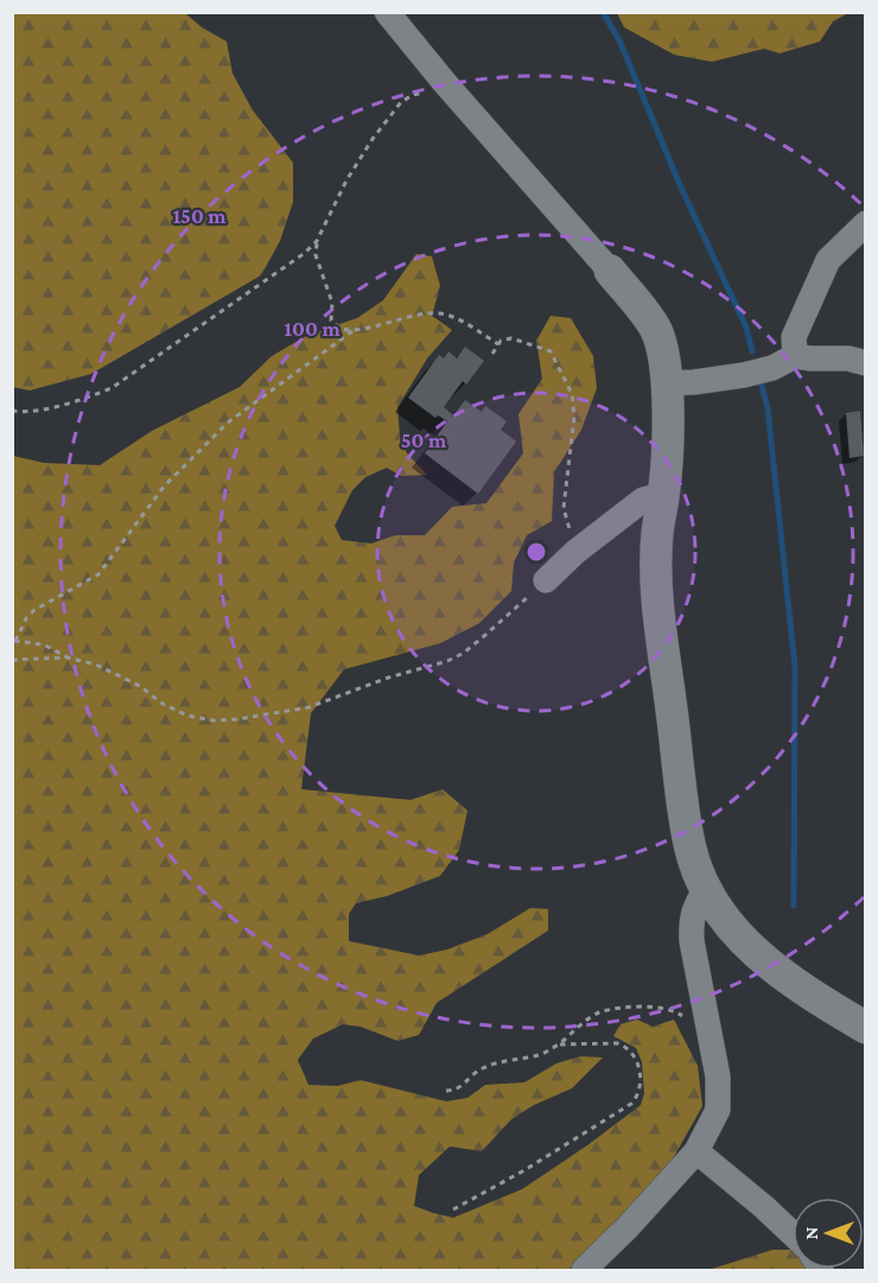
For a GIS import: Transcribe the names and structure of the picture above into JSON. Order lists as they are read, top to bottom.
{
  "north": "left",
  "rings": ["150 m", "100 m", "50 m"]
}
